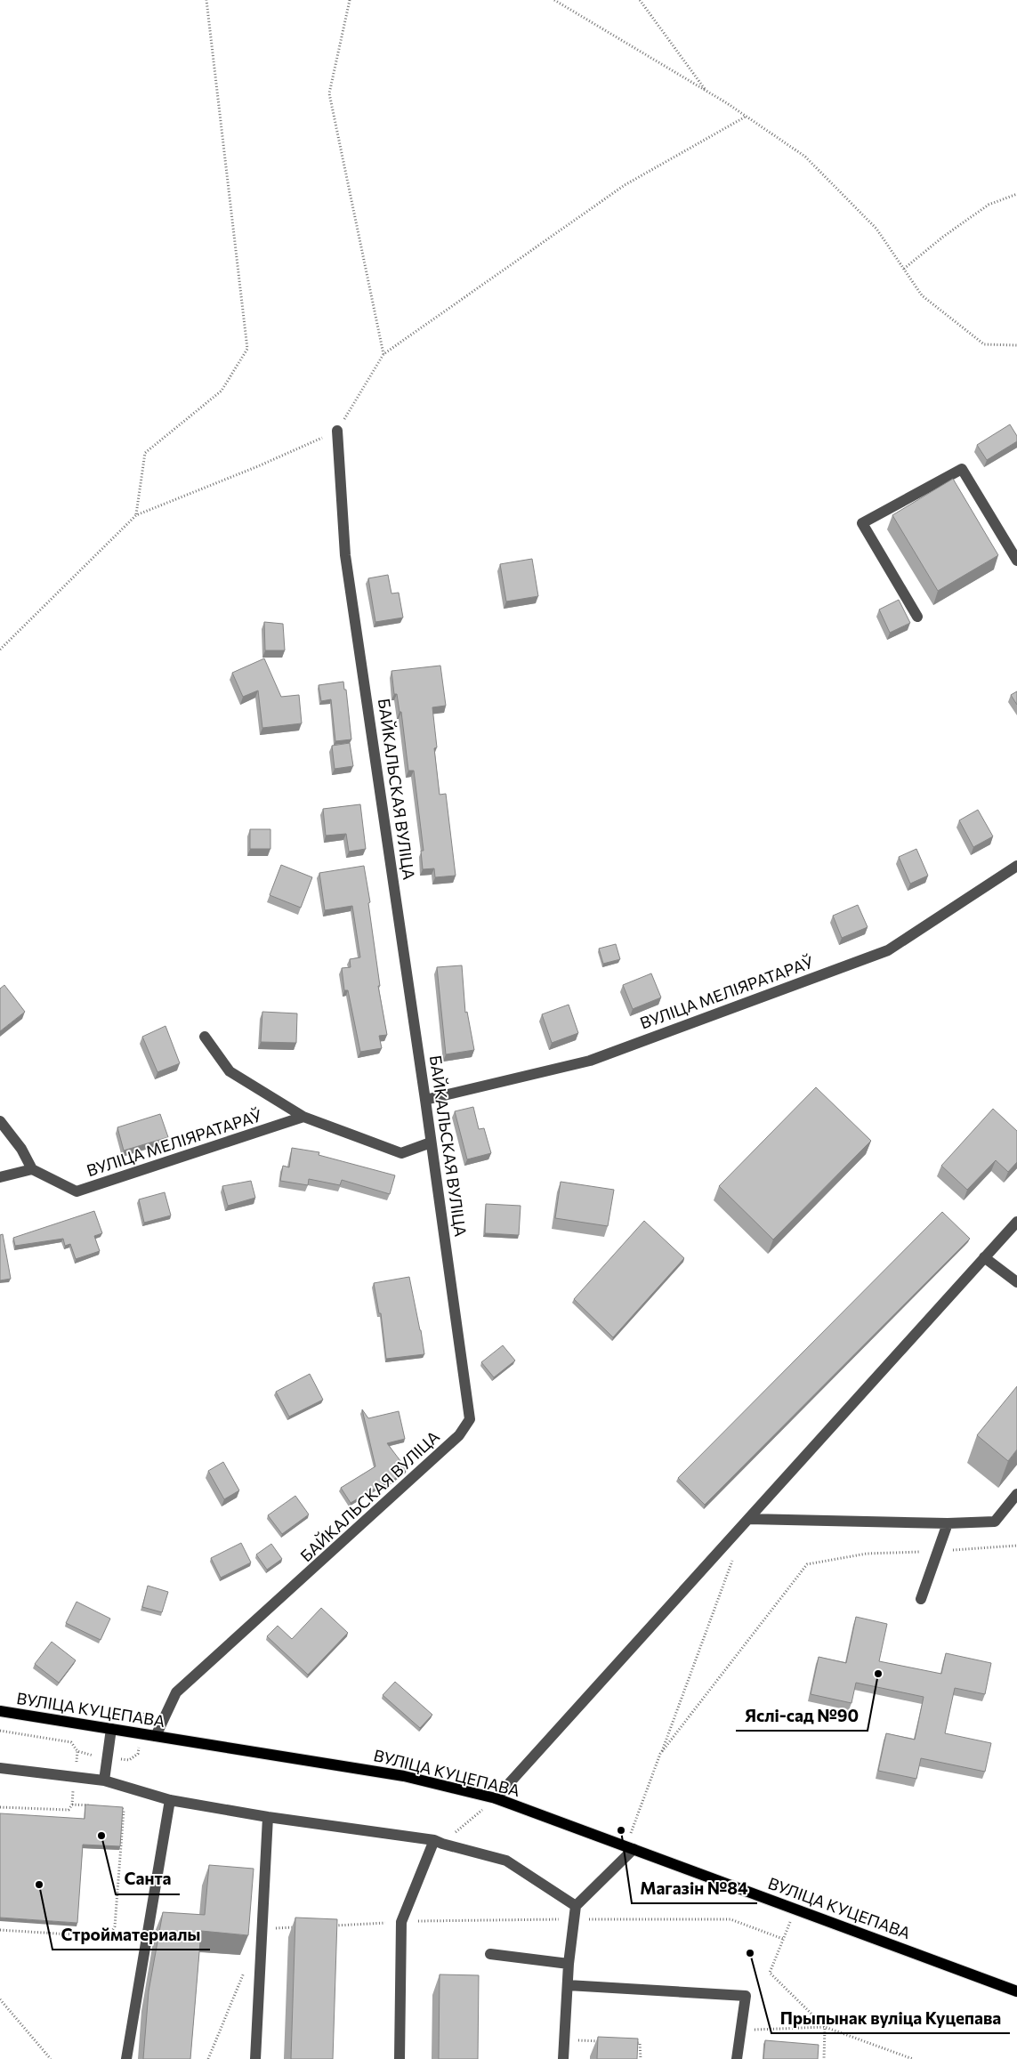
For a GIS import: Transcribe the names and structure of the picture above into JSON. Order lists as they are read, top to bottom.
{
  "streets": {
    "main road": ["ВУЛІЦА КУЦЕПАВА"],
    "street": ["БАЙКАЛЬСКАЯ ВУЛІЦА", "ВУЛІЦА МЕЛІЯРАТАРАЎ"]
  },
  "crossings": [
    ["БАЙКАЛЬСКАЯ ВУЛІЦА", "ВУЛІЦА МЕЛІЯРАТАРАЎ"],
    ["БАЙКАЛЬСКАЯ ВУЛІЦА", "ВУЛІЦА КУЦЕПАВА"]
  ],
  "places": [
    "Яслі-сад №90",
    "Магазін №84",
    "Санта",
    "Стройматериалы",
    "Прыпынак вуліца Куцепава"
  ]
}
